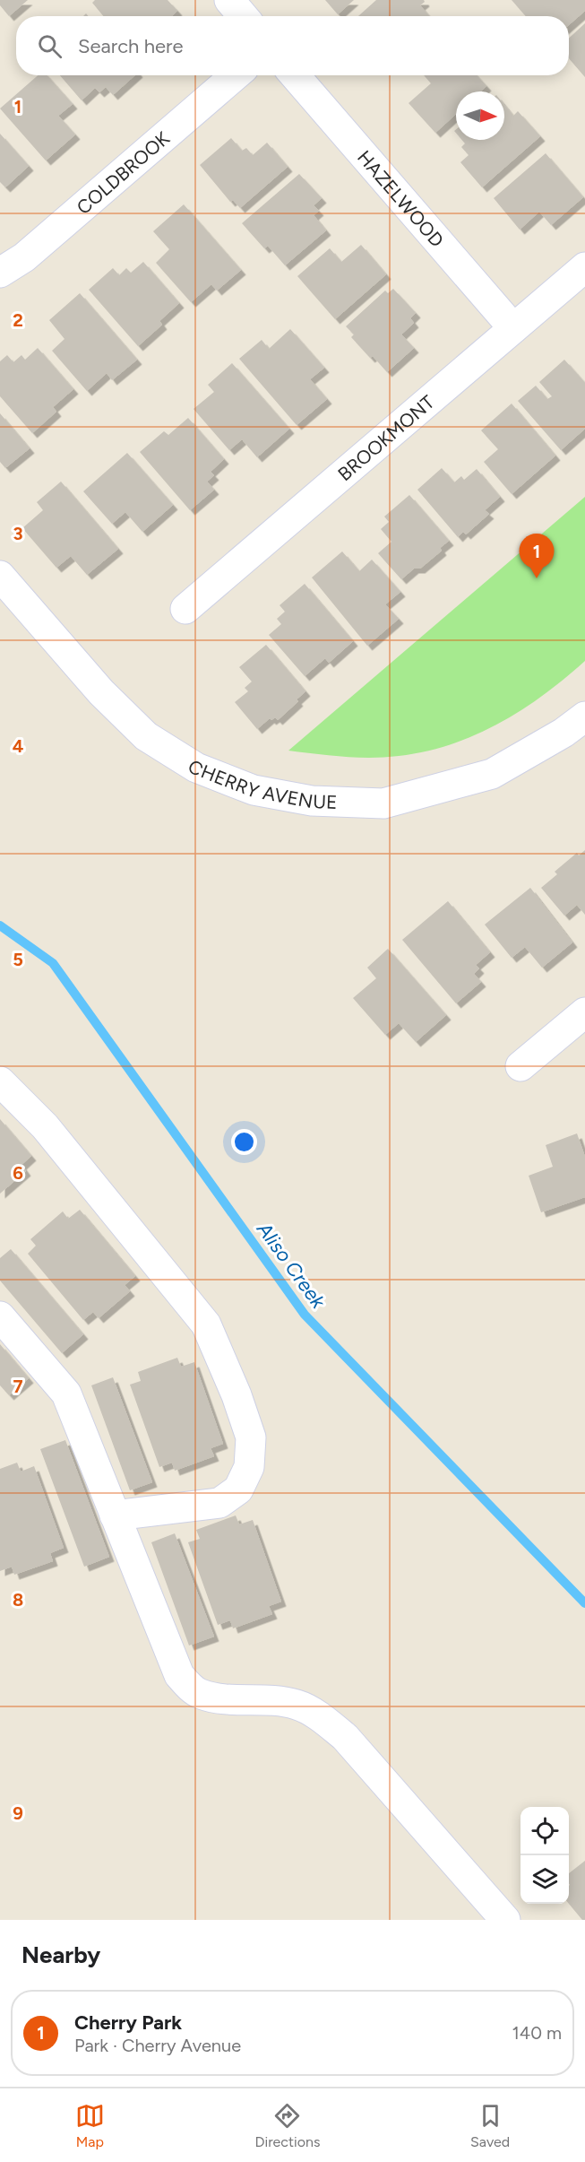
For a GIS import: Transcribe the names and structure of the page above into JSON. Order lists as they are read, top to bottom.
{
  "streets": {
    "street": [
      "COLDBROOK",
      "HAZELWOOD",
      "BROOKMONT",
      "CHERRY AVENUE"
    ]
  },
  "crossings": [
    ["HAZELWOOD", "BROOKMONT"]
  ],
  "water": ["Aliso Creek"],
  "north": "right",
  "page": {
    "search": "Search here",
    "pins": "1",
    "heading": "Nearby",
    "list": [
      {
        "mark": "1",
        "name": "Cherry Park",
        "note": "Park · Cherry Avenue",
        "value": "140 m"
      }
    ],
    "nav": ["Map", "Directions", "Saved"]
  },
  "grid": {
    "rows": [
      "1",
      "2",
      "3",
      "4",
      "5",
      "6",
      "7",
      "8",
      "9"
    ]
  }
}
